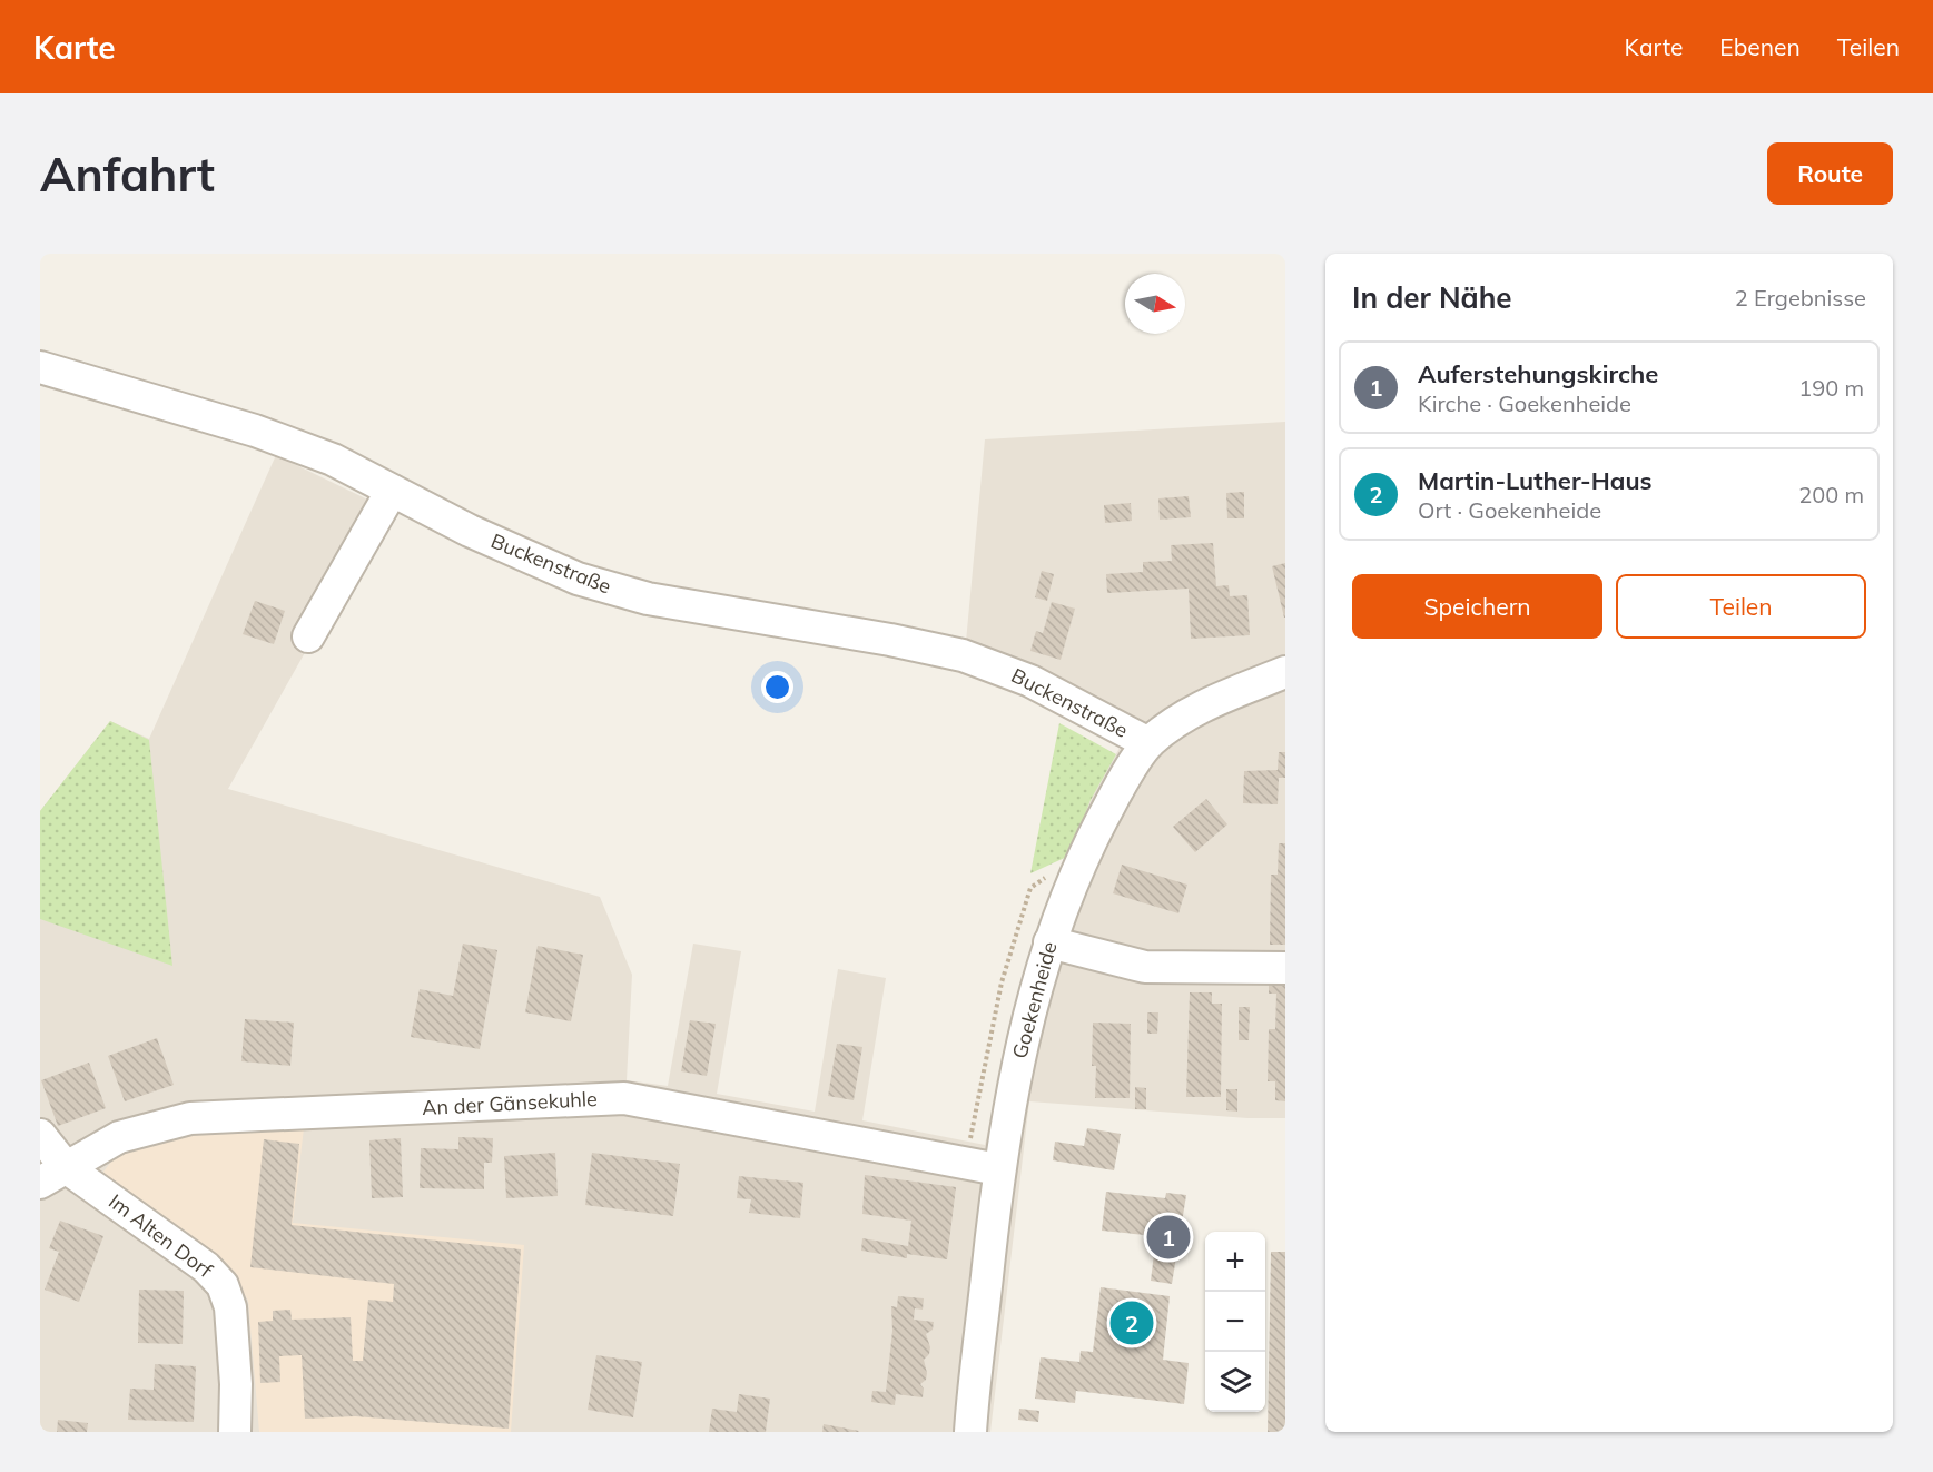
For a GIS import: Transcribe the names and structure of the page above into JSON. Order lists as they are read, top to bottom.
{
  "streets": {
    "street": [
      "Buckenstraße",
      "Goekenheide",
      "An der Gänsekuhle",
      "Im Alten Dorf"
    ]
  },
  "crossings": [
    ["Buckenstraße", "Goekenheide"],
    ["Goekenheide", "An der Gänsekuhle"],
    ["An der Gänsekuhle", "Im Alten Dorf"]
  ],
  "north": "right",
  "page": {
    "header": "Karte",
    "nav": ["Karte", "Ebenen", "Teilen"],
    "buttons": [
      "Route",
      ["Speichern", "Teilen"]
    ],
    "title": "Anfahrt",
    "heading": ["In der Nähe", "2 Ergebnisse"],
    "list": [
      {
        "mark": "1",
        "name": "Auferstehungskirche",
        "note": "Kirche · Goekenheide",
        "value": "190 m"
      },
      {
        "mark": "2",
        "name": "Martin-Luther-Haus",
        "note": "Ort · Goekenheide",
        "value": "200 m"
      }
    ],
    "pins": ["1", "2"],
    "map_buttons": ["+", "−"]
  }
}
